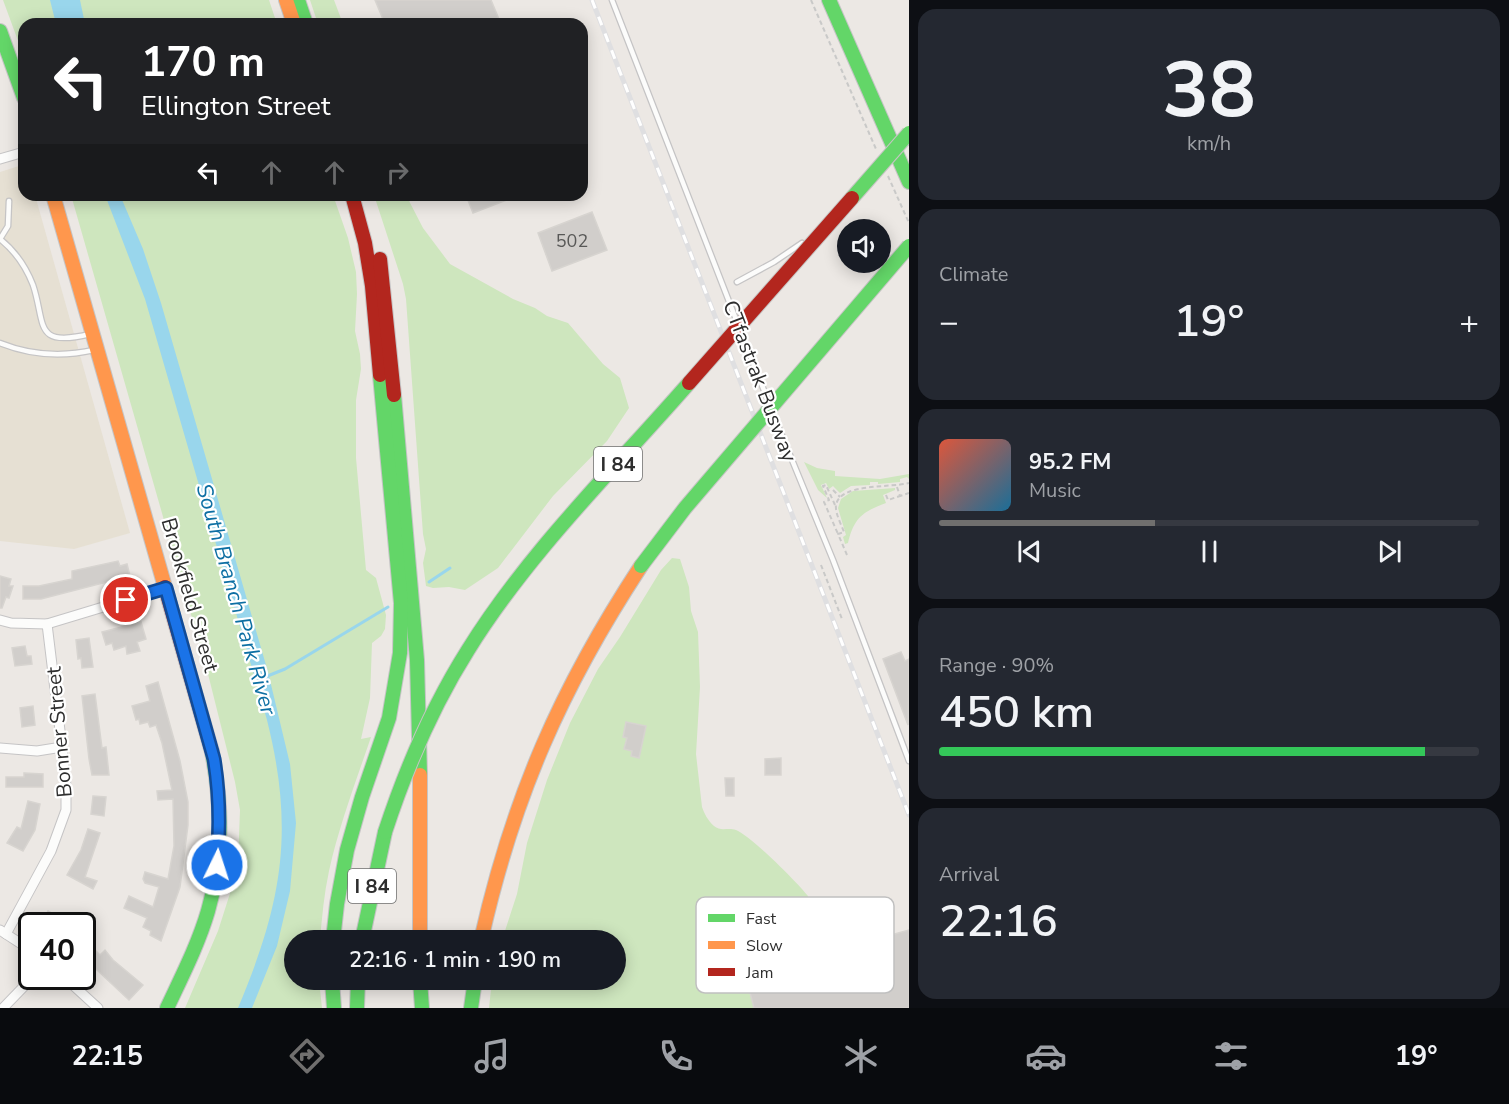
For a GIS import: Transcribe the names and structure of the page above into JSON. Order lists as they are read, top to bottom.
{
  "streets": {
    "main road": ["I 84", "Brookfield Street"],
    "street": ["Bonner Street"],
    "lane": ["CTfastrak Busway"]
  },
  "water": ["South Branch Park River"],
  "house_numbers": ["502"],
  "legend": ["Fast", "Slow", "Jam"],
  "page": {
    "tile": [
      ["38", "km/h"],
      "Climate",
      ["Range · 90%", "450 km"],
      ["Arrival", "22:16"]
    ],
    "turn": ["170 m", "Ellington Street"],
    "heat": ["−", "19°", "+"],
    "song": ["95.2 FM", "Music"],
    "limit": "40",
    "trip": "22:16 · 1 min · 190 m",
    "tabs": ["22:15", "19°"]
  }
}
